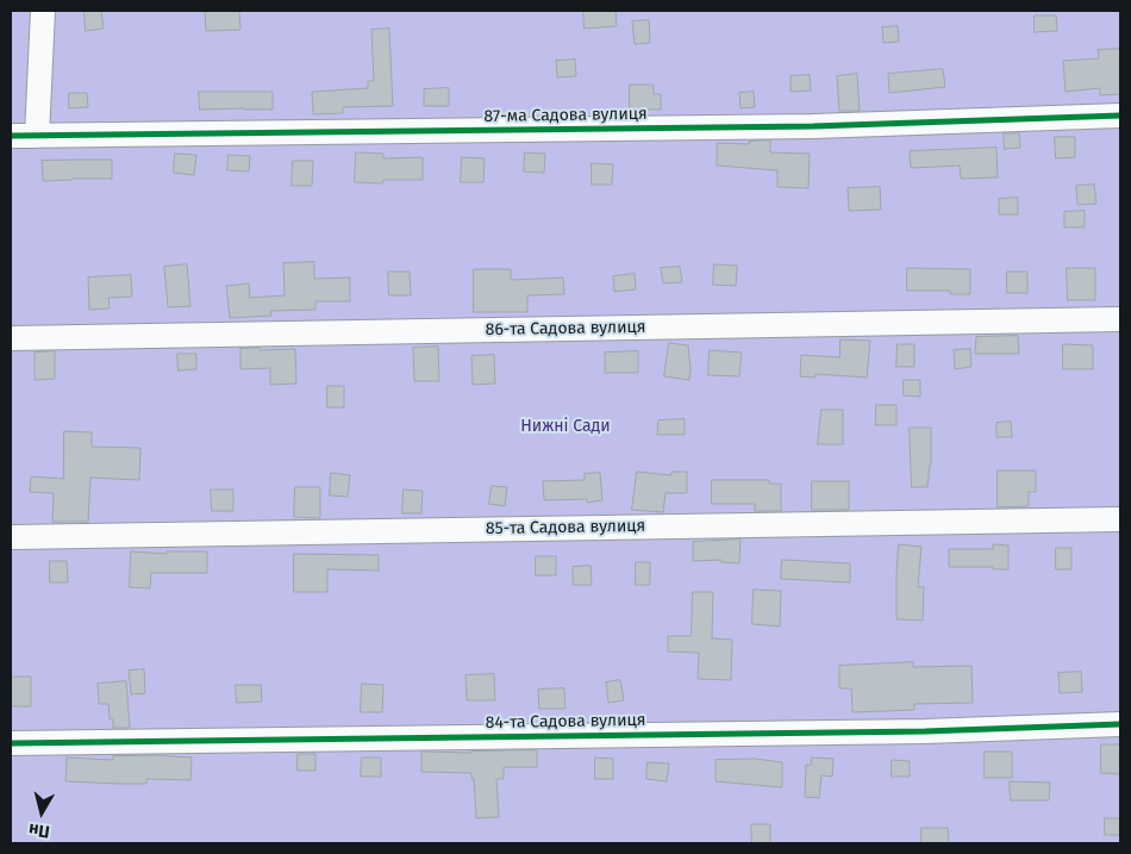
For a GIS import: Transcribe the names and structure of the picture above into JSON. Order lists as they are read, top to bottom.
{
  "streets": {
    "street": [
      "87-ма Садова вулиця",
      "86-та Садова вулиця",
      "85-та Садова вулиця",
      "84-та Садова вулиця"
    ]
  },
  "parks": ["Нижні Сади"],
  "north": "bottom"
}
